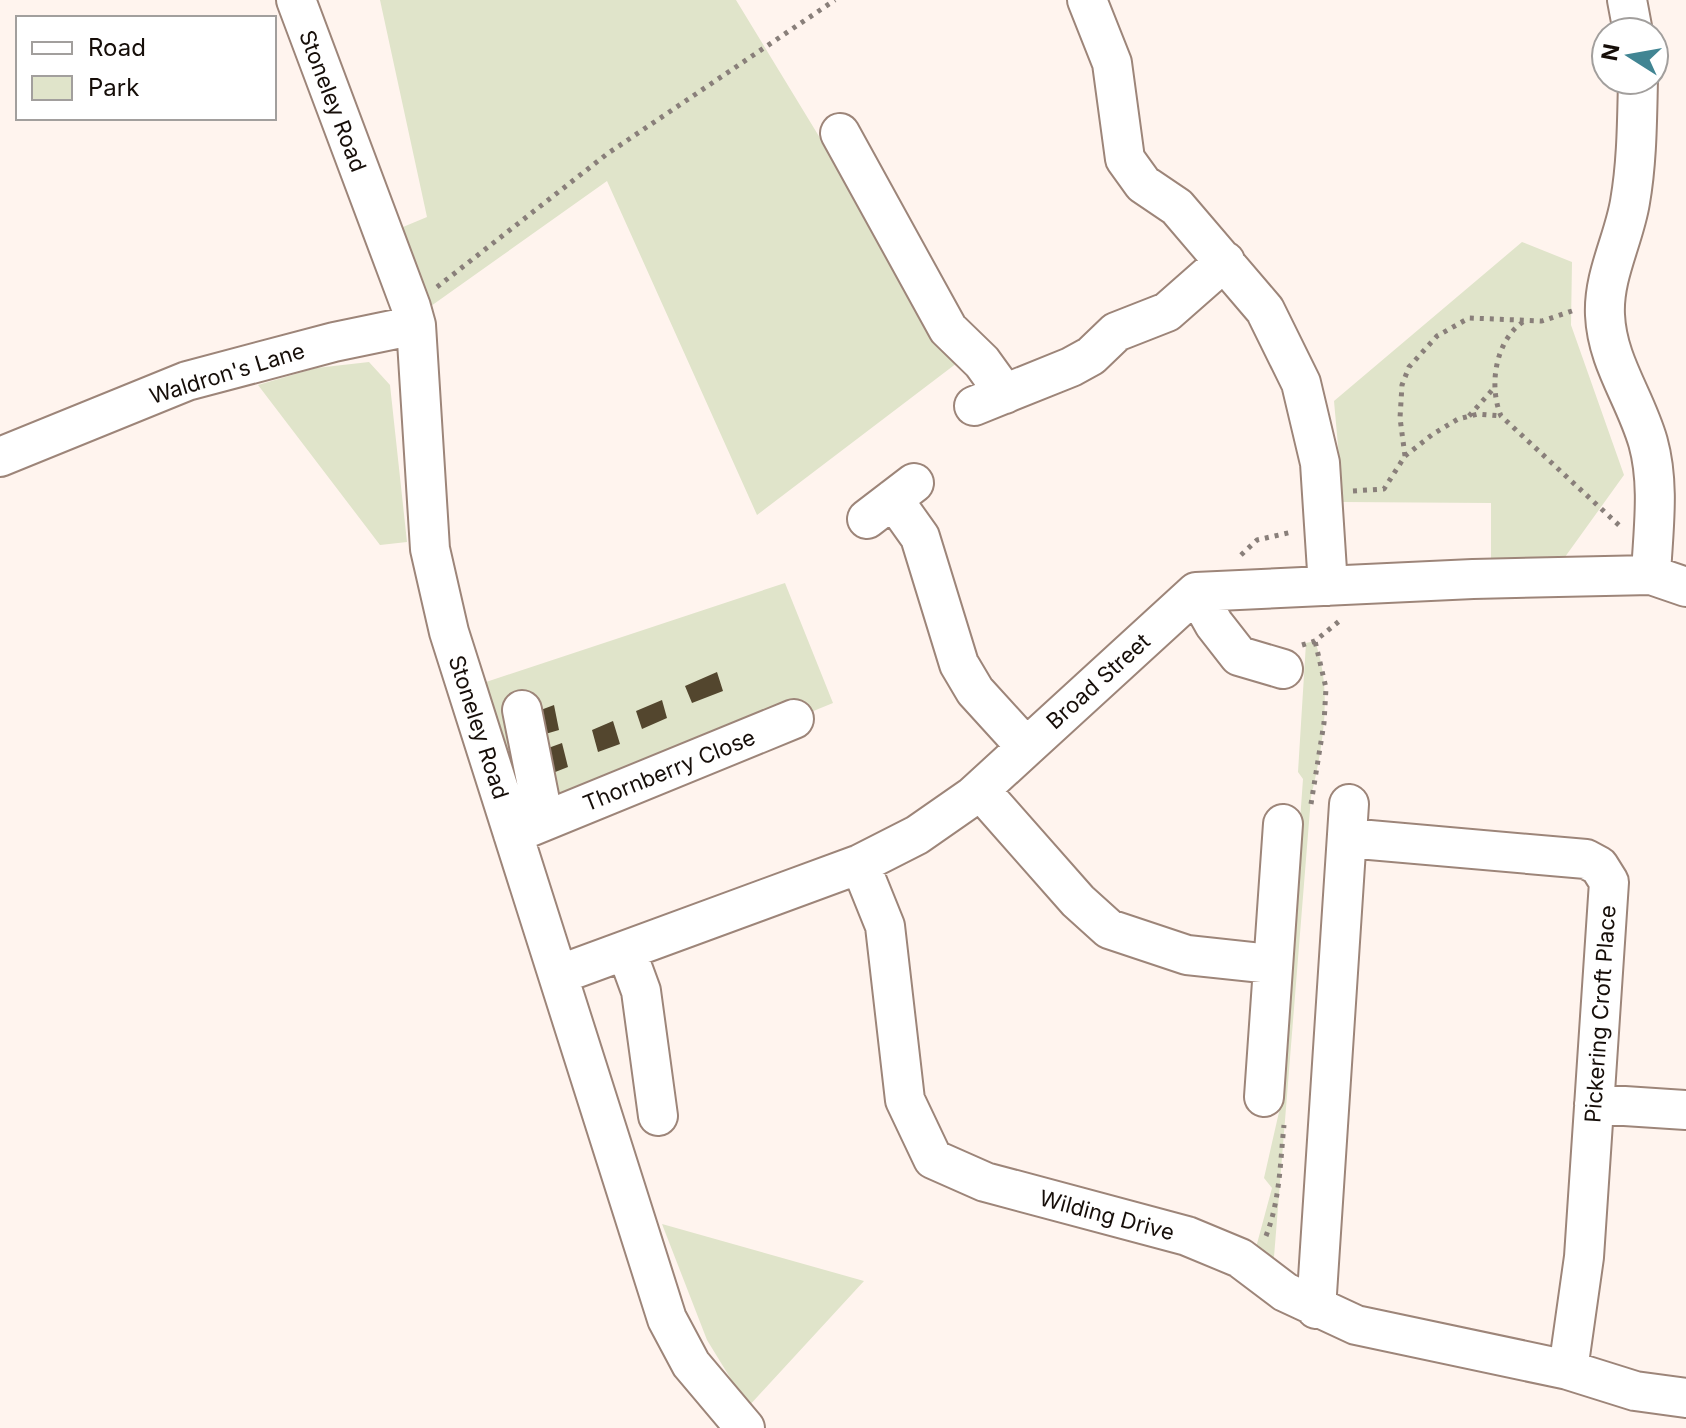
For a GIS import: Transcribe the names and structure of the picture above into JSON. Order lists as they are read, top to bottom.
{
  "streets": {
    "street": [
      "Stoneley Road",
      "Waldron's Lane",
      "Broad Street",
      "Thornberry Close",
      "Pickering Croft Place",
      "Wilding Drive"
    ]
  },
  "crossings": [
    ["Stoneley Road", "Waldron's Lane"],
    ["Stoneley Road", "Broad Street"],
    ["Stoneley Road", "Thornberry Close"],
    ["Broad Street", "Wilding Drive"],
    ["Pickering Croft Place", "Wilding Drive"]
  ],
  "legend": ["Road", "Park"],
  "north": "left"
}
